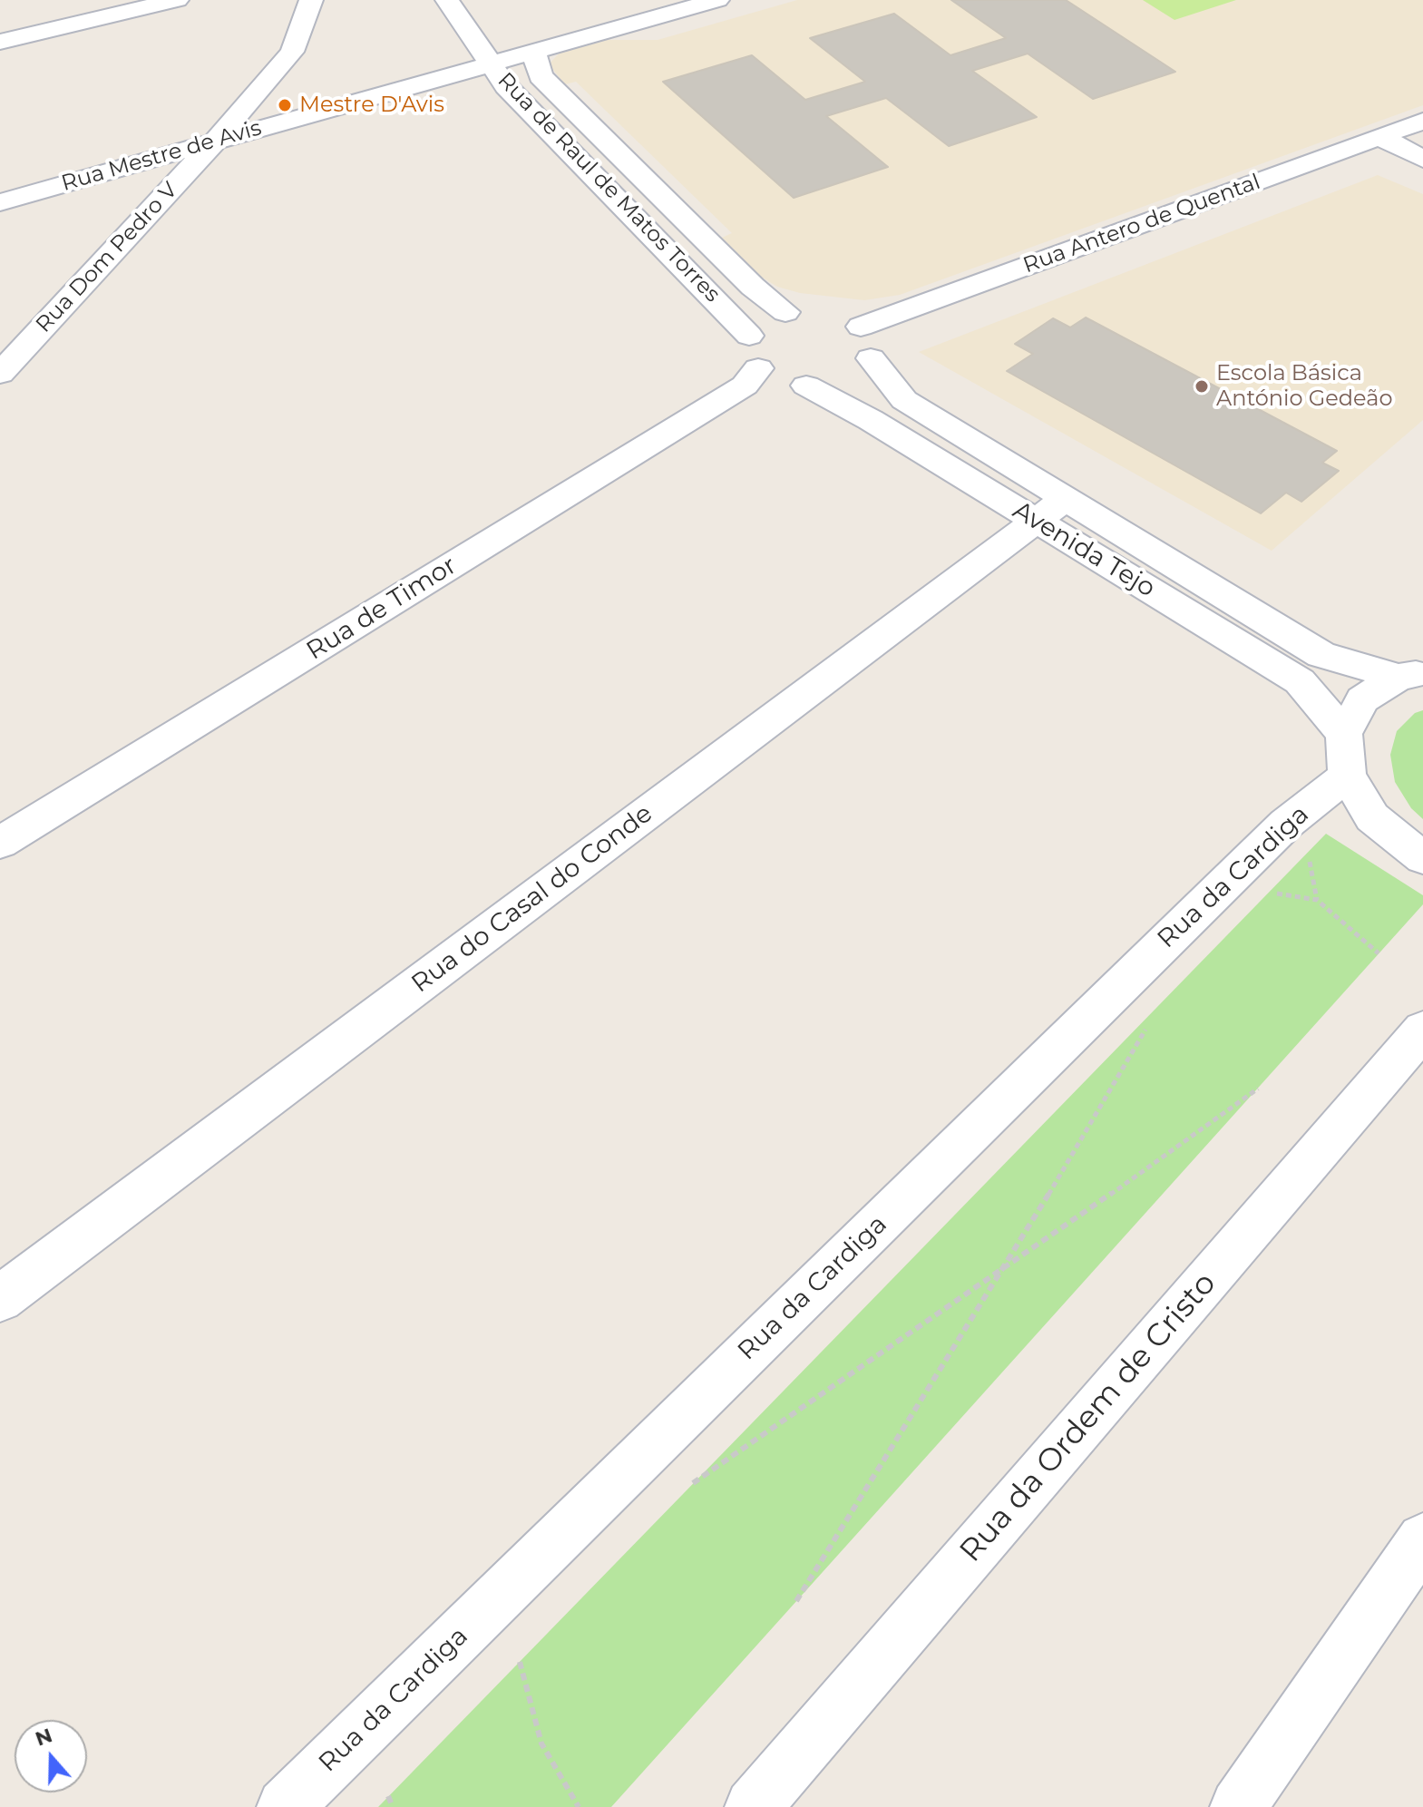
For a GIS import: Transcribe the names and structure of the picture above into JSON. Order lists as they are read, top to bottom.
{
  "streets": {
    "street": [
      "Rua Mestre de Avis",
      "Rua de Raul de Matos Torres",
      "Rua Antero de Quental",
      "Rua Dom Pedro V",
      "Avenida Tejo",
      "Rua de Timor",
      "Rua da Cardiga",
      "Rua do Casal do Conde",
      "Rua da Ordem de Cristo"
    ]
  },
  "crossings": [
    ["Rua Mestre de Avis", "Rua de Raul de Matos Torres"],
    ["Rua Mestre de Avis", "Rua Dom Pedro V"],
    ["Rua de Raul de Matos Torres", "Rua Antero de Quental"],
    ["Avenida Tejo", "Rua da Cardiga"],
    ["Avenida Tejo", "Rua do Casal do Conde"]
  ],
  "places": ["Mestre D'Avis", "Escola Básica António Gedeão"],
  "north": "top"
}
